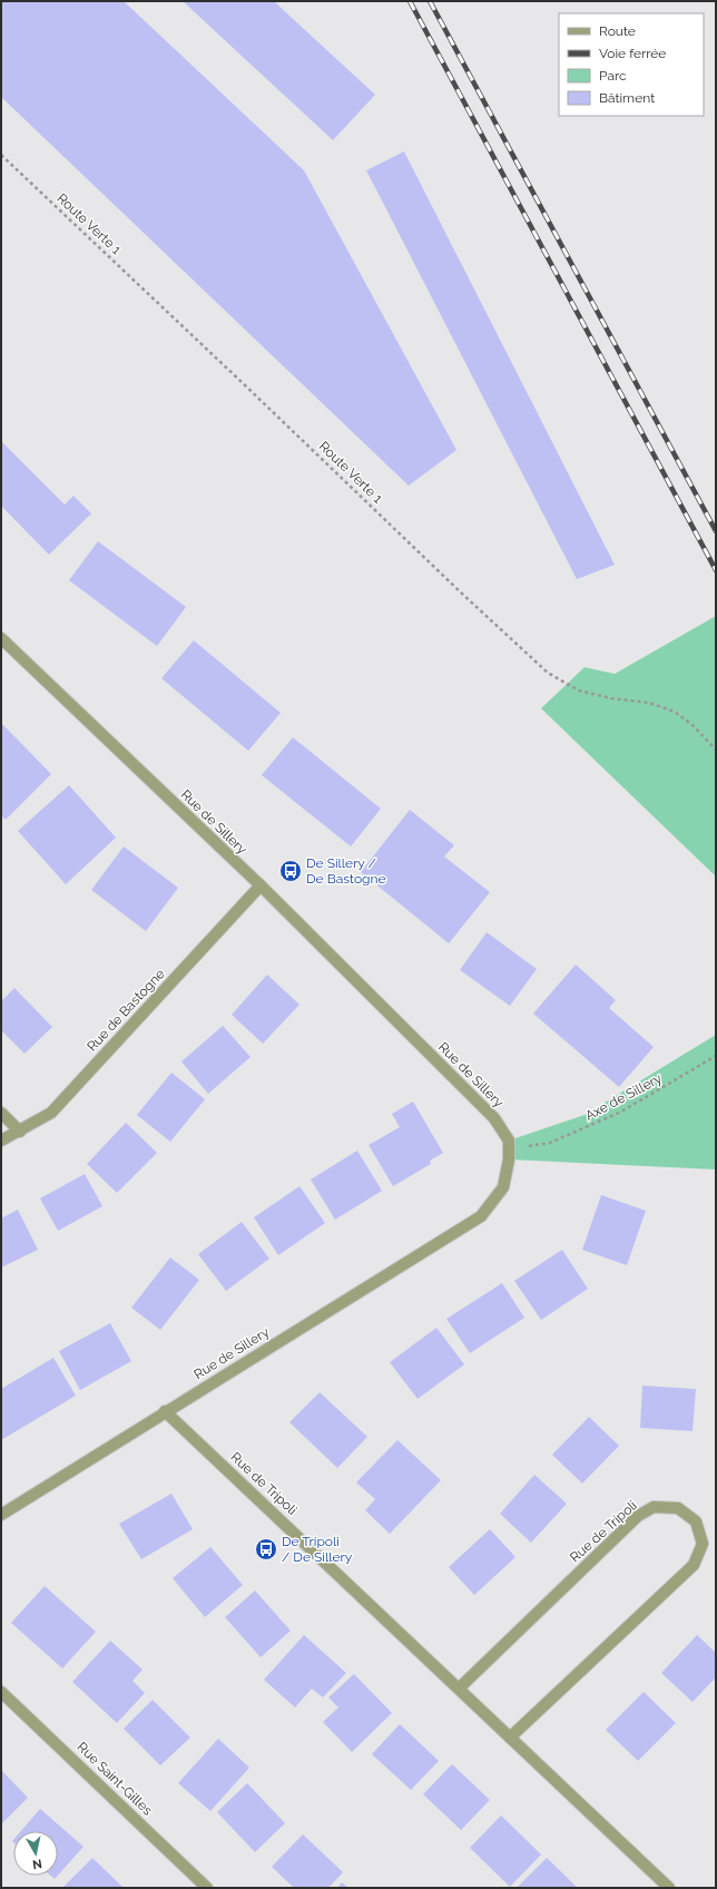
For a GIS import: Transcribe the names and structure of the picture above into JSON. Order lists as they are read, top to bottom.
{
  "streets": {
    "street": [
      "Rue de Sillery",
      "Rue de Bastogne",
      "Rue de Tripoli",
      "Rue Saint-Gilles"
    ],
    "path": ["Route Verte 1", "Axe de Sillery"]
  },
  "crossings": [
    ["Rue de Sillery", "Rue de Bastogne"],
    ["Rue de Sillery", "Rue de Tripoli"]
  ],
  "places": {
    "bus stop": ["De Sillery / De Bastogne", "De Tripoli / De Sillery"]
  },
  "legend": [
    "Route",
    "Voie ferrée",
    "Parc",
    "Bâtiment"
  ],
  "north": "bottom"
}
